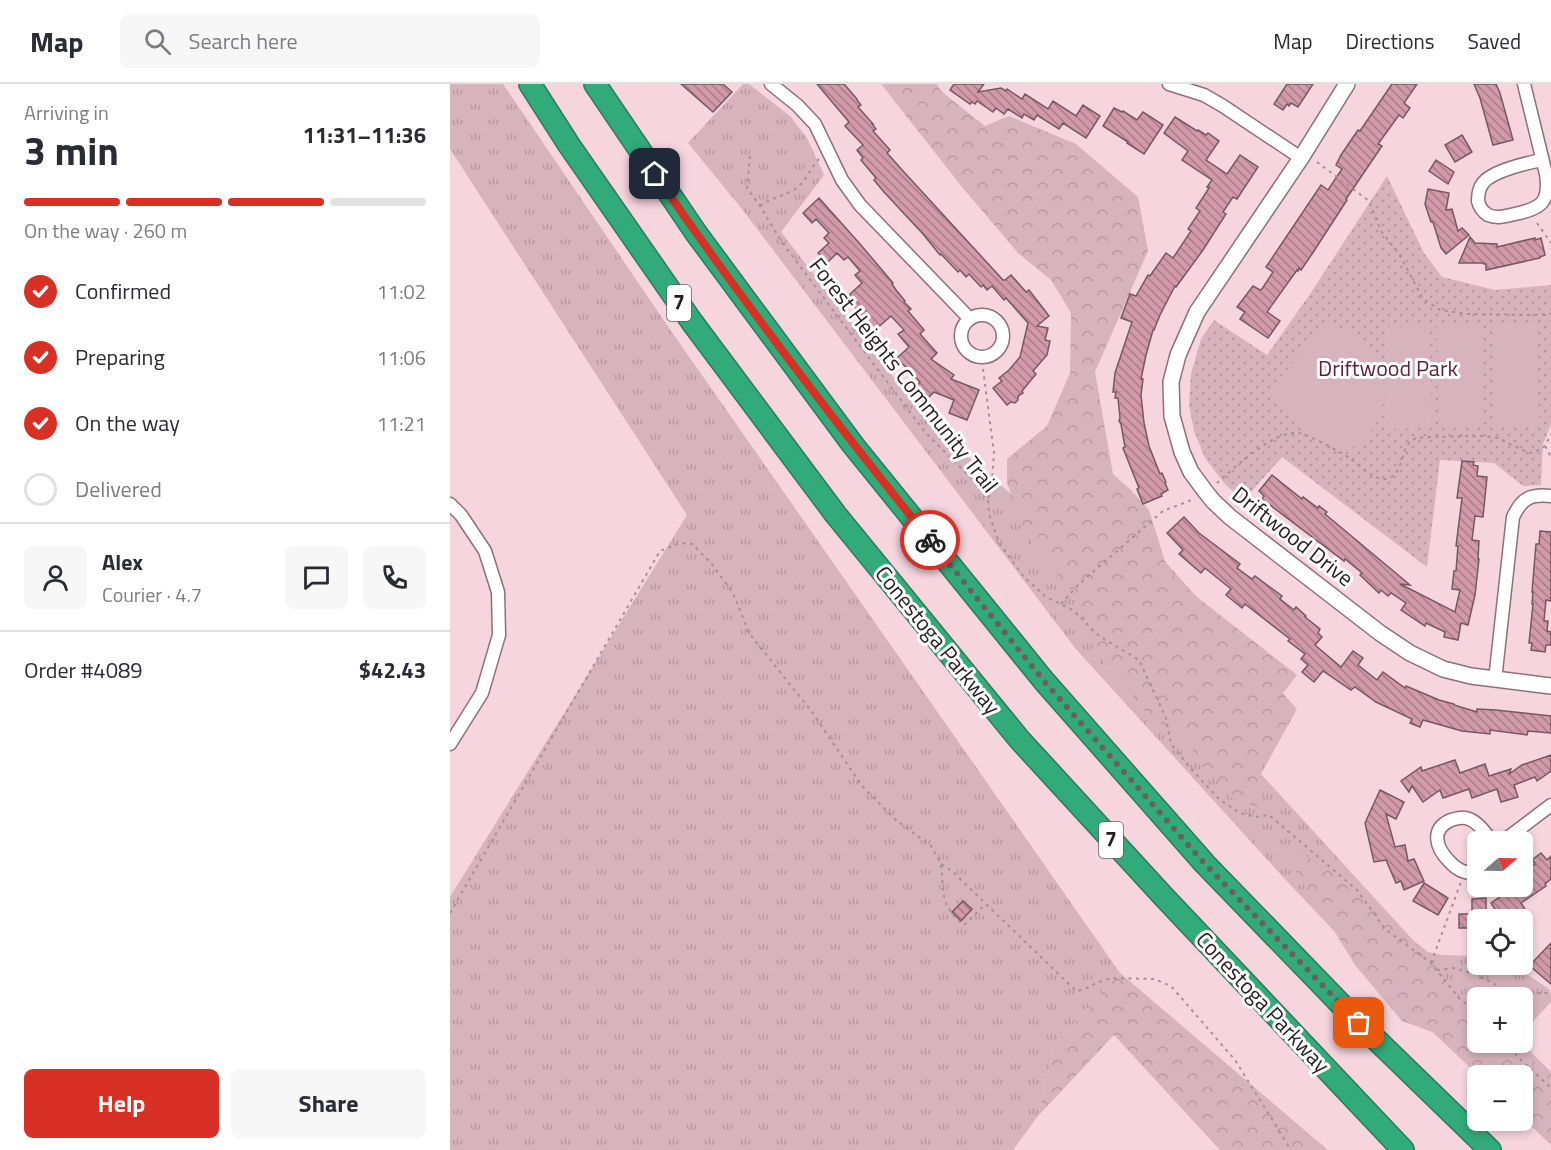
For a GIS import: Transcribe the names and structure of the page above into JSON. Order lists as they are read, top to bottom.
{
  "streets": {
    "highway": ["7", "Conestoga Parkway"],
    "street": ["Driftwood Drive"],
    "path": ["Forest Heights Community Trail"]
  },
  "parks": ["Driftwood Park"],
  "north": "right",
  "page": {
    "header": "Map",
    "search": "Search here",
    "nav": ["Map", "Directions", "Saved"],
    "heading": ["3 min", "Arriving in", "11:31–11:36"],
    "panel": [
      "Alex",
      "Courier · 4.7",
      "Order #4089",
      "$42.43"
    ],
    "bar": "On the way · 260 m",
    "list": [
      ["Confirmed", "11:02"],
      ["Preparing", "11:06"],
      ["On the way", "11:21"],
      "Delivered"
    ],
    "map_buttons": ["+", "−"],
    "buttons": ["Help", "Share"]
  }
}
